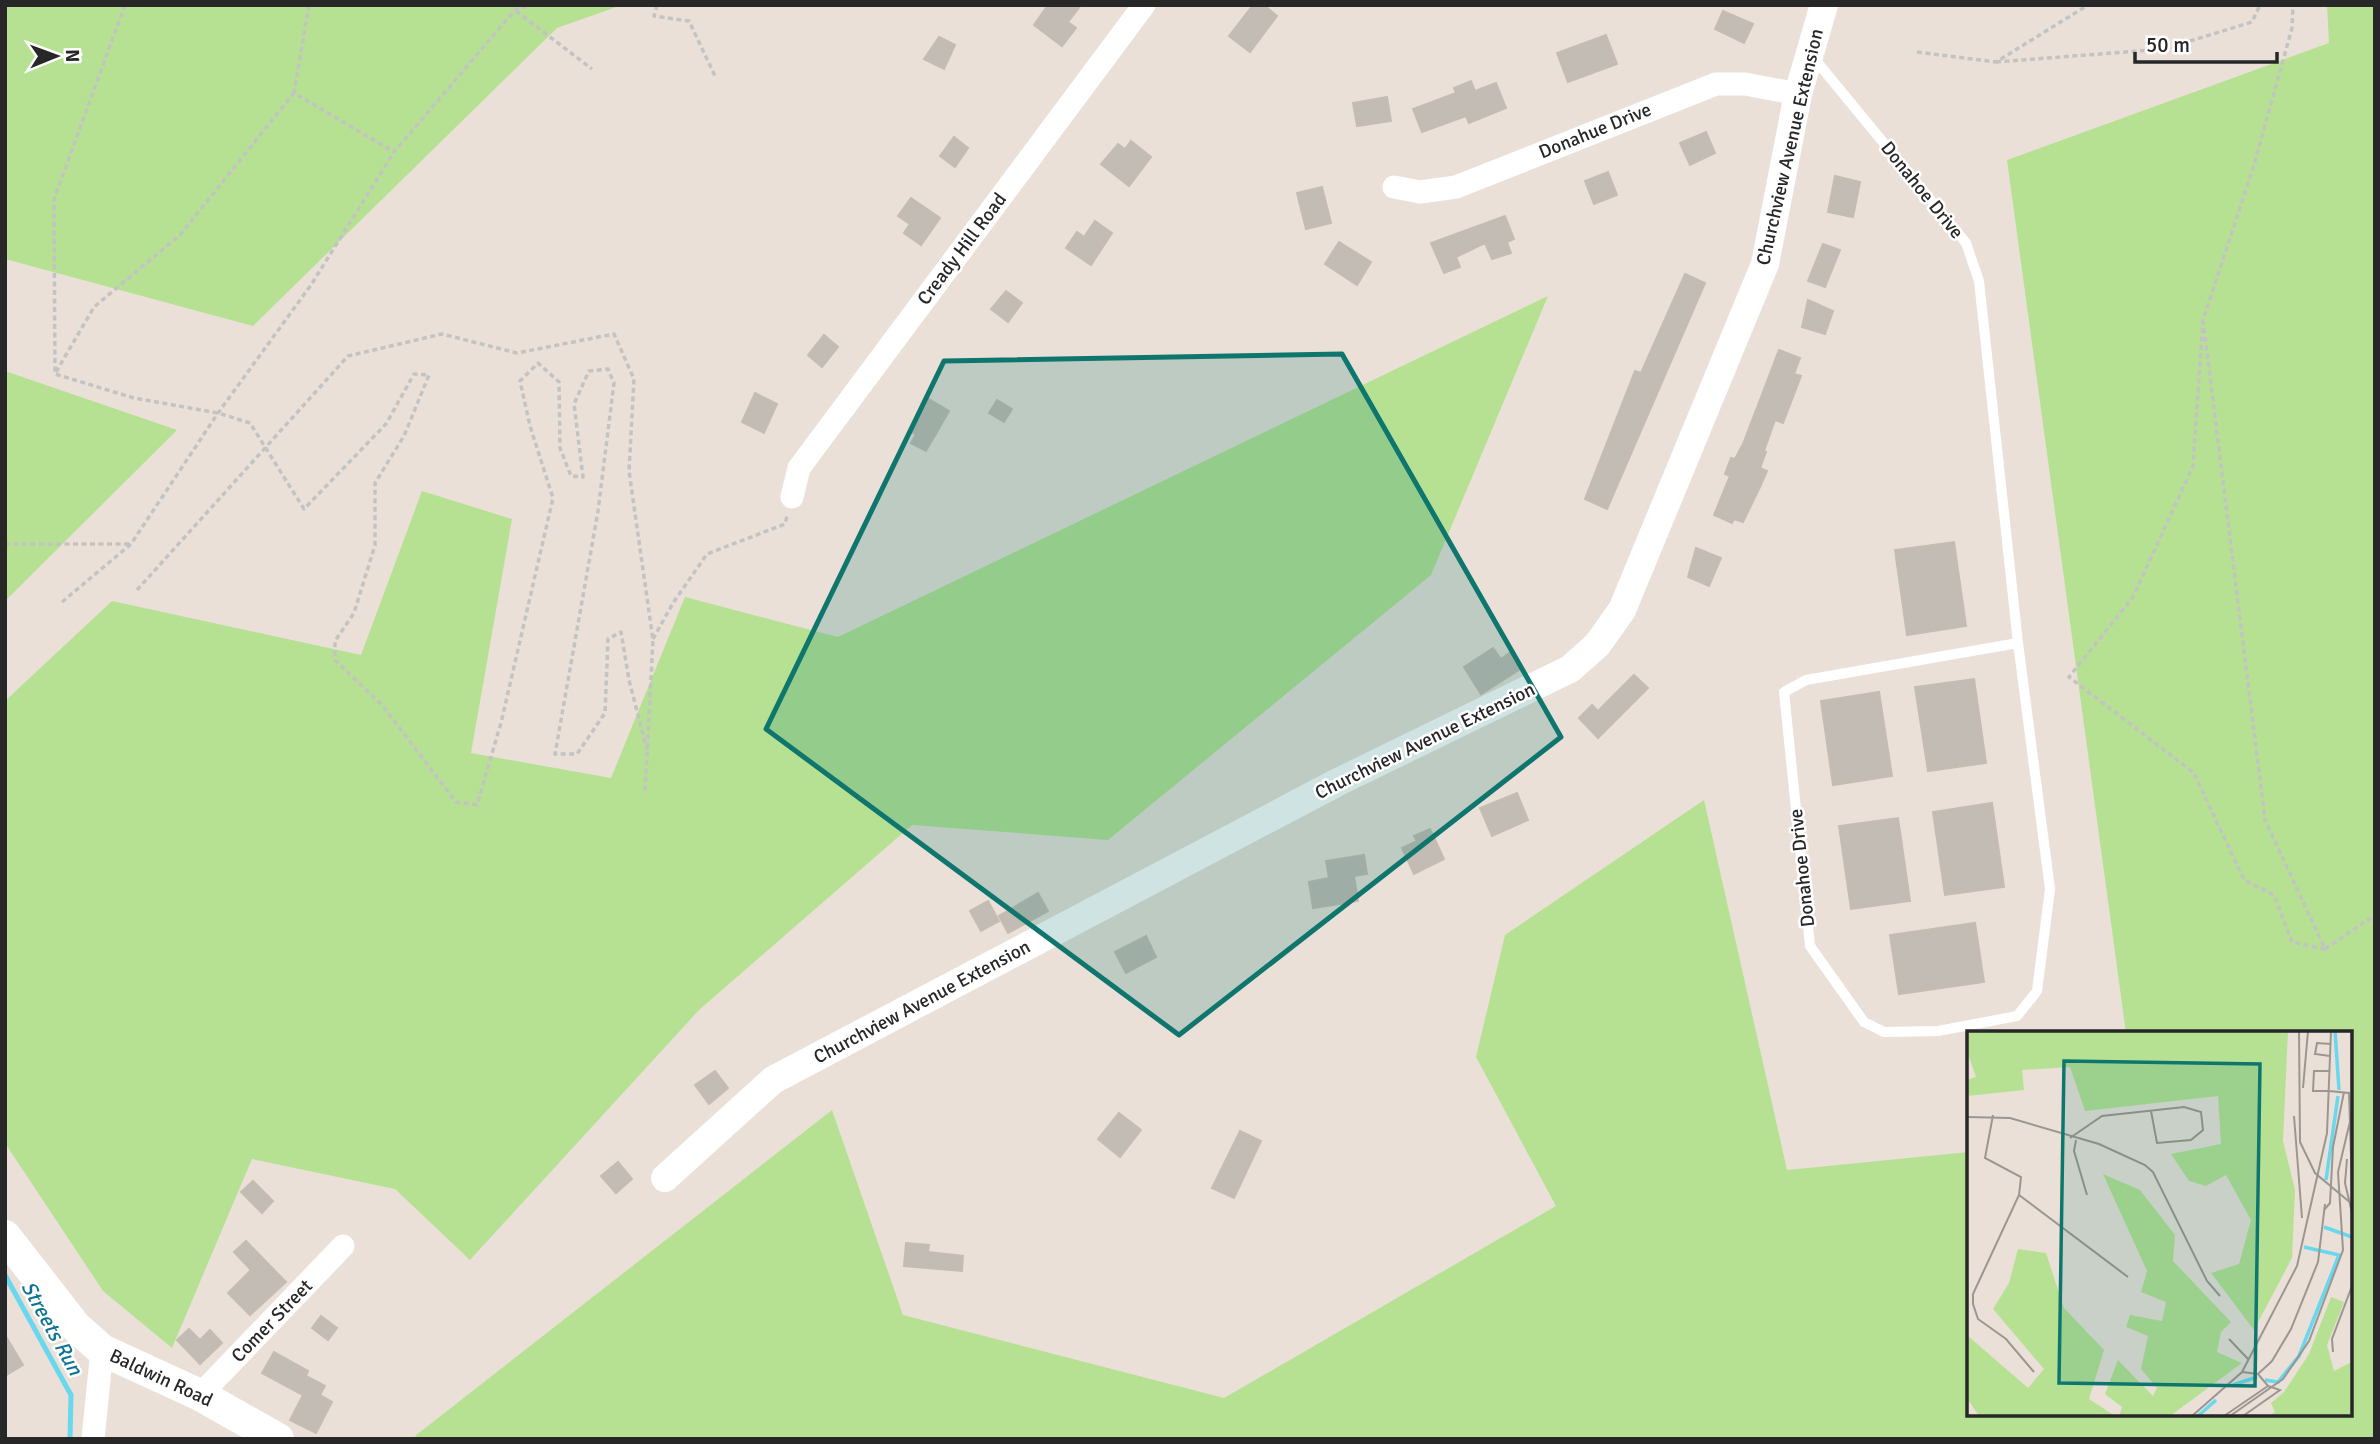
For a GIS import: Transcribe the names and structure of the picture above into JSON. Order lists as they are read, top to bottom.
{
  "streets": {
    "main road": ["Baldwin Road"],
    "street": [
      "Donahue Drive",
      "Churchview Avenue Extension",
      "Cready Hill Road",
      "Comer Street"
    ],
    "lane": ["Donahoe Drive"]
  },
  "crossings": [
    ["Donahue Drive", "Churchview Avenue Extension"],
    ["Churchview Avenue Extension", "Donahoe Drive"],
    ["Comer Street", "Baldwin Road"]
  ],
  "water": ["Streets Run"],
  "scale_bar": "50 m",
  "north": "right"
}
